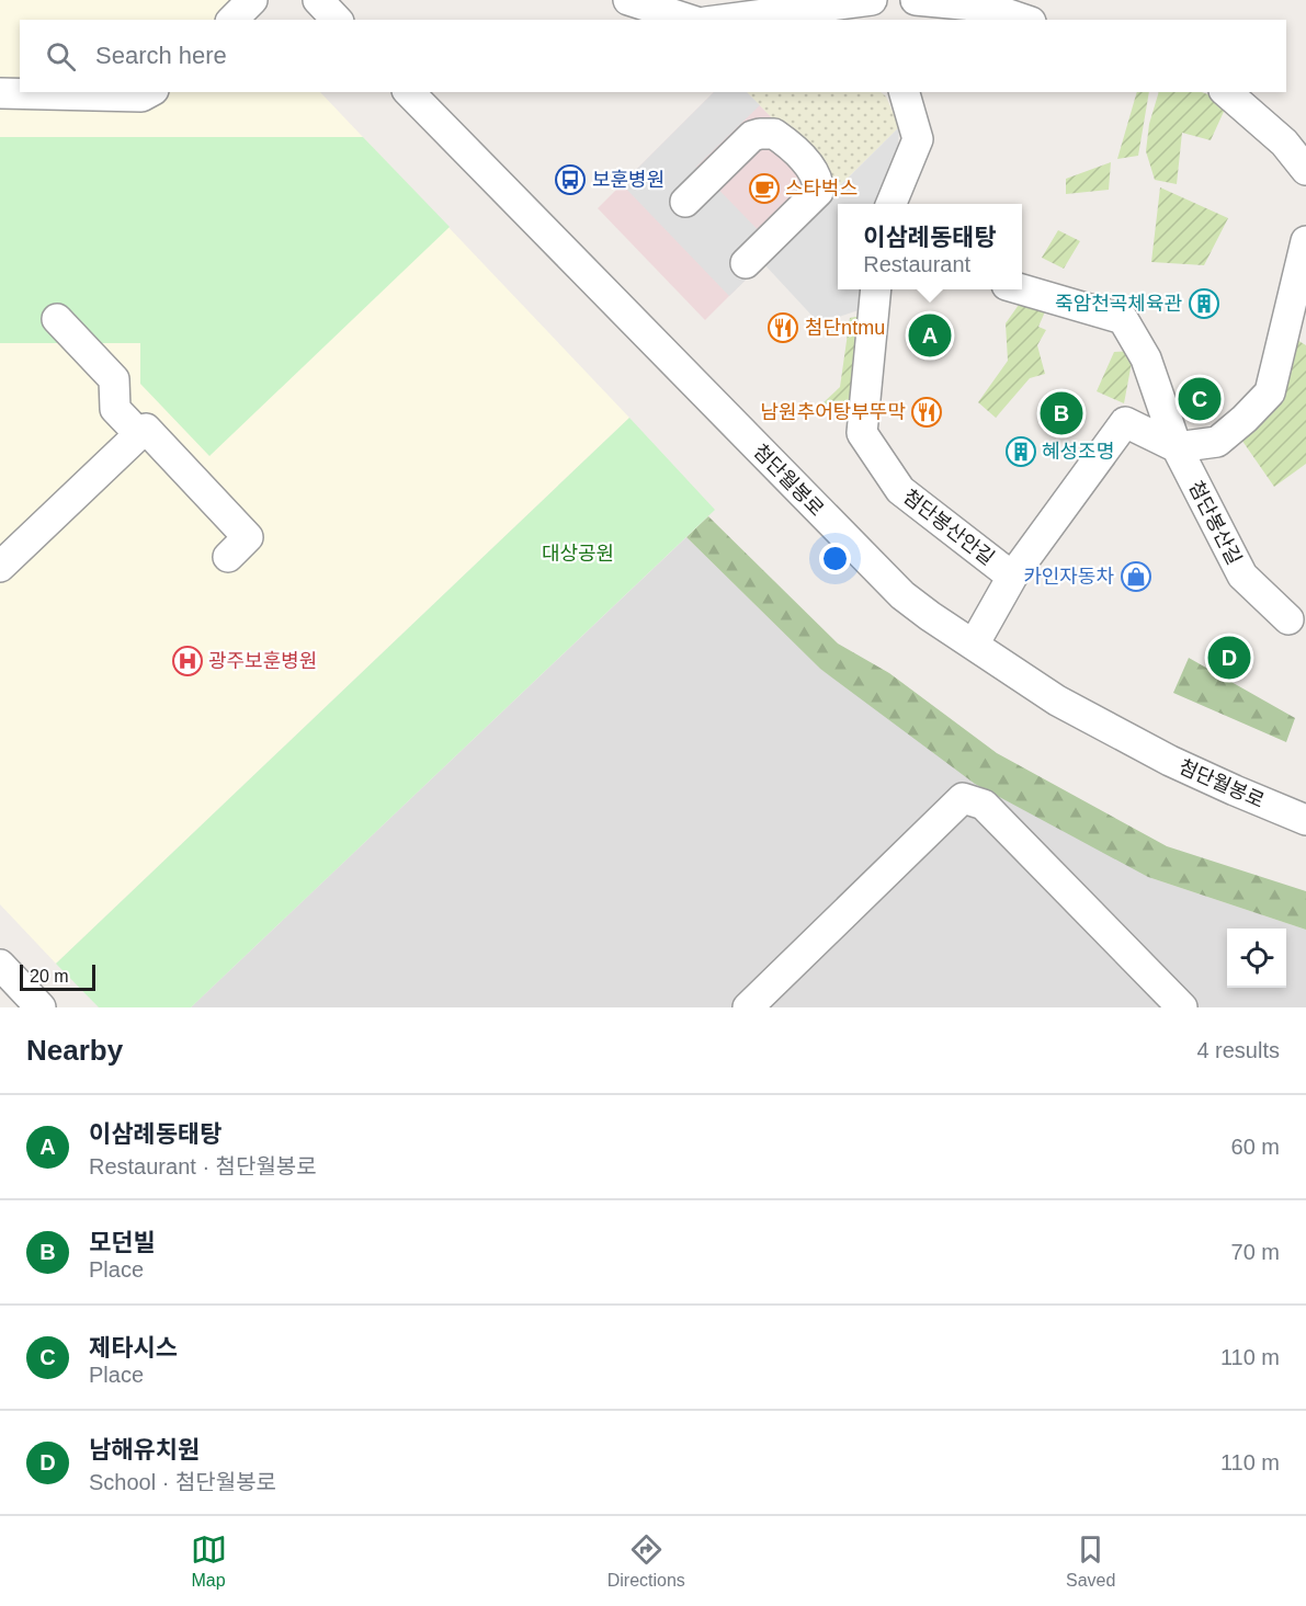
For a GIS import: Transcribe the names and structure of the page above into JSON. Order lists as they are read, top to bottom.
{
  "streets": {
    "street": ["첨단월봉로", "첨단봉산길", "첨단봉산안길"]
  },
  "crossings": [
    ["첨단월봉로", "첨단봉산안길"],
    ["첨단봉산길", "첨단봉산안길"]
  ],
  "parks": ["대상공원"],
  "places": {
    "bus stop": ["보훈병원"],
    "cafe": ["스타벅스"],
    "building": ["죽암천곡체육관", "혜성조명"],
    "restaurant": ["첨단ntmu", "남원추어탕부뚜막"],
    "shop": ["카인자동차"],
    "hospital": ["광주보훈병원"]
  },
  "scale_bar": "20 m",
  "page": {
    "search": "Search here",
    "popup": ["이삼례동태탕", "Restaurant"],
    "pins": [
      "A",
      "C",
      "B",
      "D"
    ],
    "scale": "20 m",
    "heading": ["Nearby", "4 results"],
    "list": [
      {
        "mark": "A",
        "name": "이삼례동태탕",
        "note": "Restaurant · 첨단월봉로",
        "value": "60 m"
      },
      {
        "mark": "B",
        "name": "모던빌",
        "note": "Place",
        "value": "70 m"
      },
      {
        "mark": "C",
        "name": "제타시스",
        "note": "Place",
        "value": "110 m"
      },
      {
        "mark": "D",
        "name": "남해유치원",
        "note": "School · 첨단월봉로",
        "value": "110 m"
      }
    ],
    "nav": ["Map", "Directions", "Saved"]
  }
}
